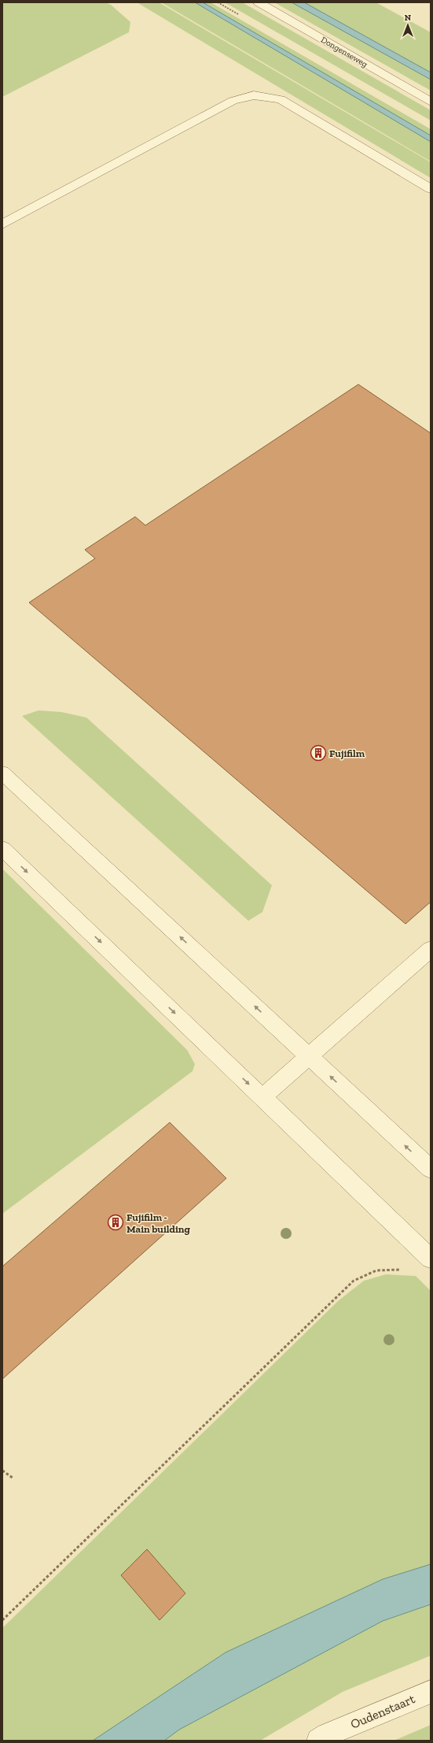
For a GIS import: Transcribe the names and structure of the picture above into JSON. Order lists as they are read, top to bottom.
{
  "streets": {
    "street": ["Dongenseweg", "Oudenstaart"]
  },
  "places": {
    "building": ["Fujifilm", "Fujifilm - Main building"]
  },
  "north": "top"
}
